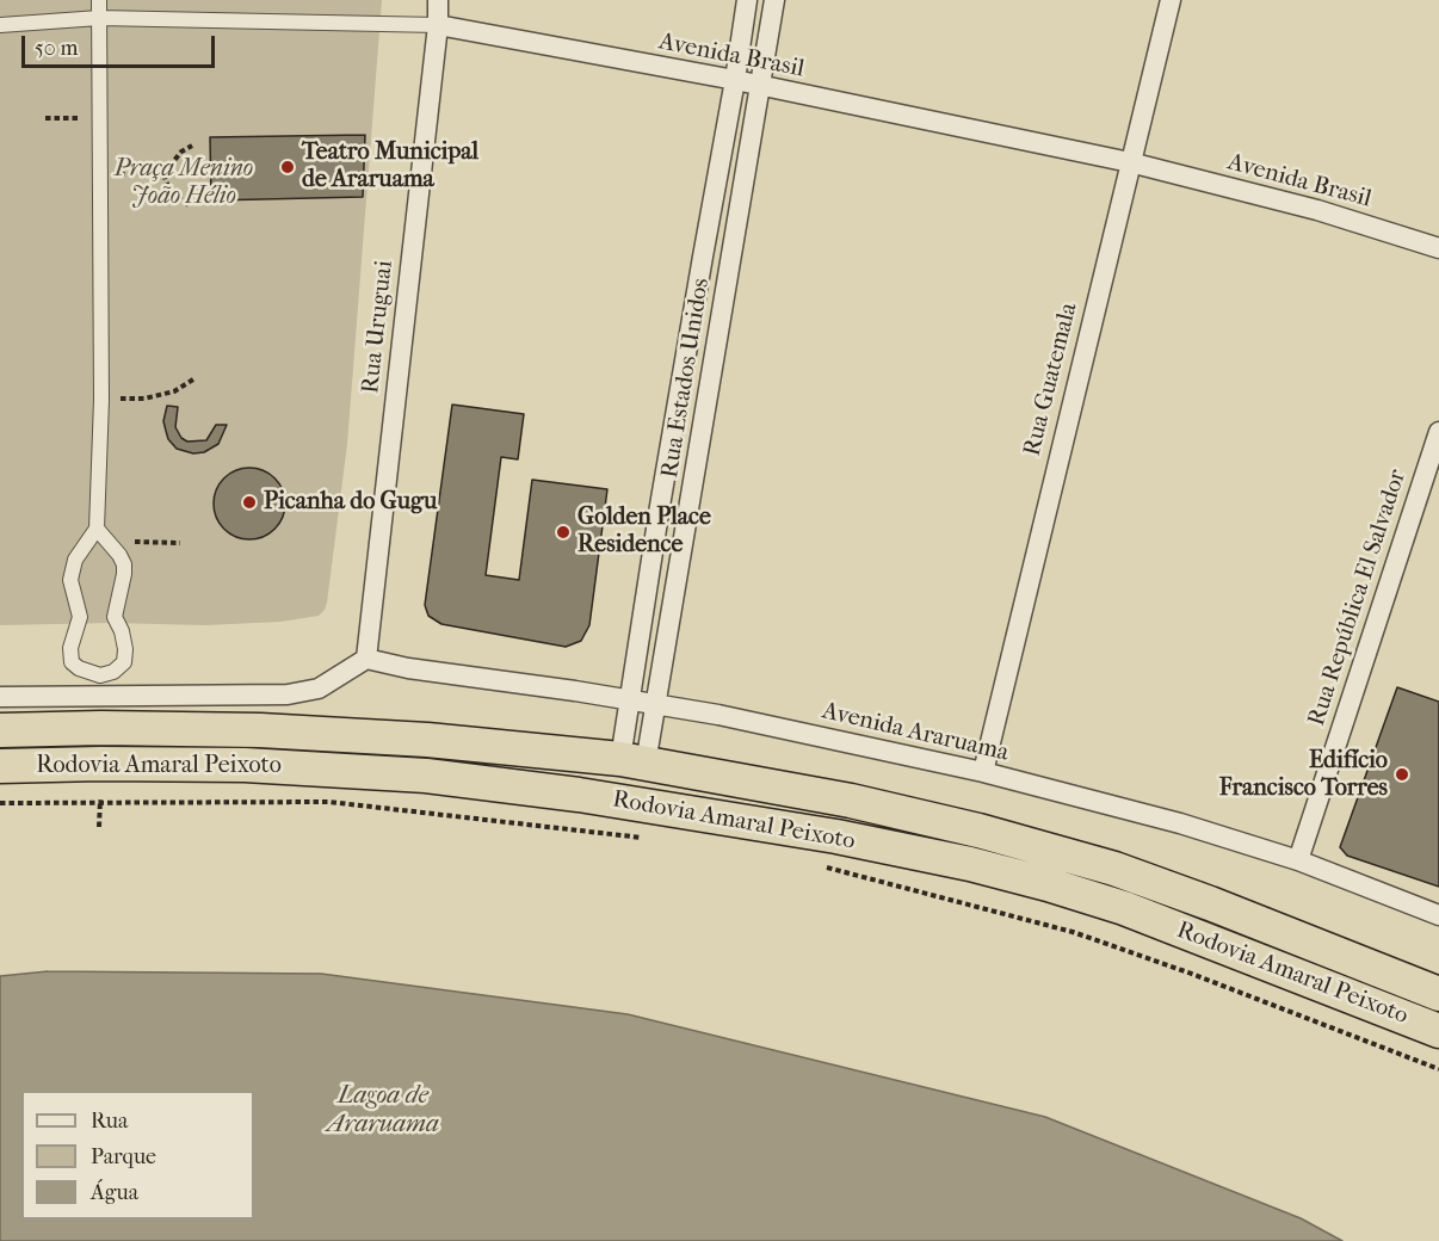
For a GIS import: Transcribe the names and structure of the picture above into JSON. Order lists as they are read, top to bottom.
{
  "streets": {
    "highway": ["Rodovia Amaral Peixoto"],
    "street": [
      "Avenida Brasil",
      "Rua Uruguai",
      "Rua Estados Unidos",
      "Rua Guatemala",
      "Rua República El Salvador",
      "Avenida Araruama"
    ]
  },
  "crossings": [
    ["Avenida Brasil", "Rua Uruguai"],
    ["Avenida Brasil", "Rua Estados Unidos"],
    ["Avenida Brasil", "Rua Guatemala"],
    ["Rua Uruguai", "Avenida Araruama"],
    ["Rua Estados Unidos", "Avenida Araruama"],
    ["Rua Estados Unidos", "Rodovia Amaral Peixoto"],
    ["Rua Guatemala", "Avenida Araruama"],
    ["Rua República El Salvador", "Avenida Araruama"]
  ],
  "water": ["Lagoa de Araruama"],
  "parks": ["Praça Menino João Hélio"],
  "places": [
    "Teatro Municipal de Araruama",
    "Picanha do Gugu",
    "Golden Place Residence",
    "Edifício Francisco Torres"
  ],
  "legend": ["Rua", "Parque", "Água"],
  "scale_bar": "50 m"
}
